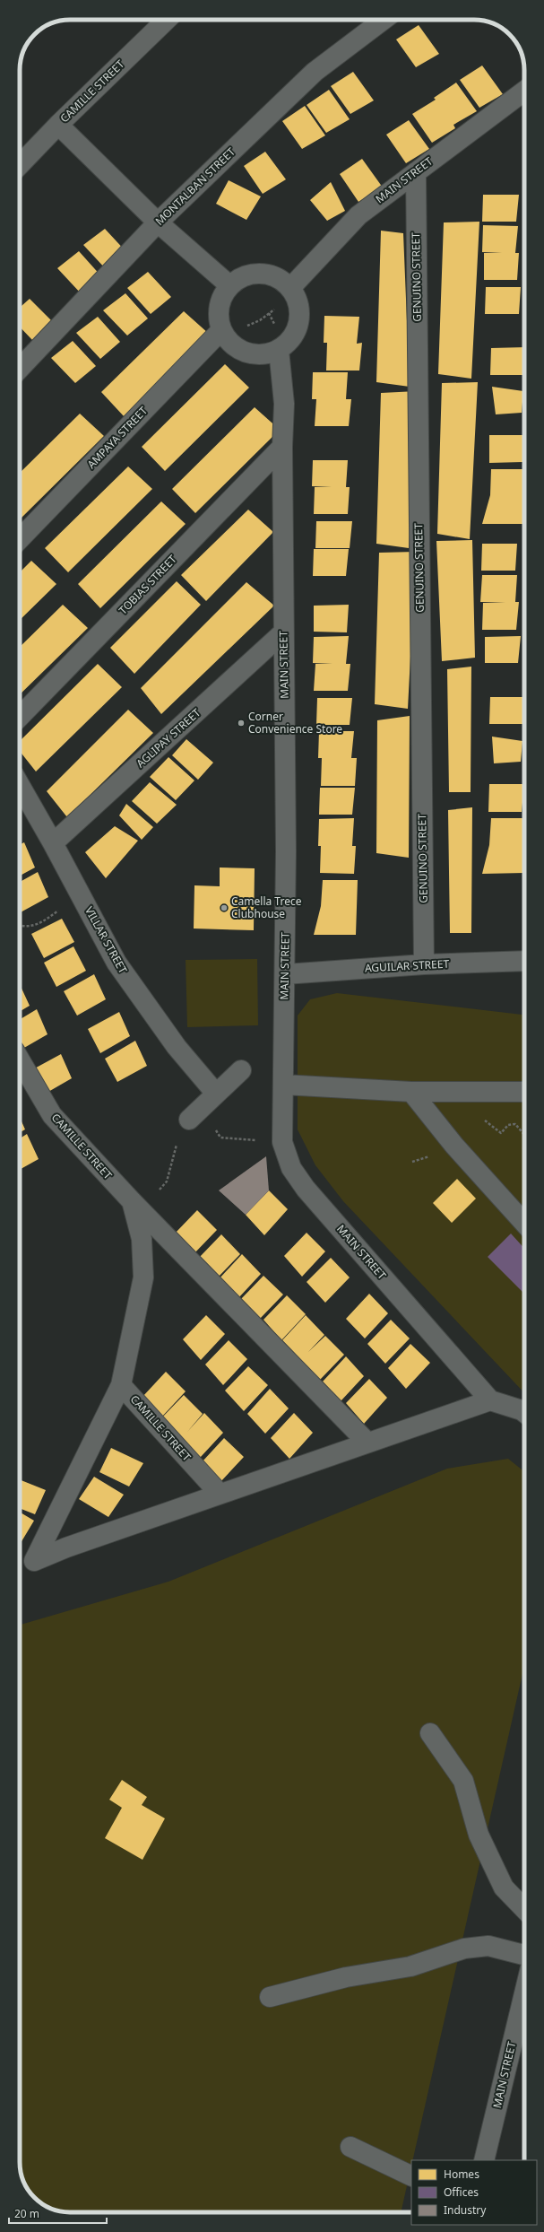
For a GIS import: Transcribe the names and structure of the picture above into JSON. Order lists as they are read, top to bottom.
{
  "streets": {
    "street": [
      "CAMILLE STREET",
      "MAIN STREET",
      "MONTALBAN STREET",
      "GENUINO STREET",
      "AMPAYA STREET",
      "TOBIAS STREET",
      "AGLIPAY STREET",
      "VILLAR STREET",
      "AGUILAR STREET"
    ]
  },
  "crossings": [
    ["MAIN STREET", "GENUINO STREET"],
    ["MAIN STREET", "TOBIAS STREET"],
    ["MAIN STREET", "AGLIPAY STREET"],
    ["MAIN STREET", "AGUILAR STREET"],
    ["GENUINO STREET", "AGUILAR STREET"],
    ["AGLIPAY STREET", "VILLAR STREET"]
  ],
  "places": ["Corner Convenience Store", "Camella Trece Clubhouse"],
  "legend": ["Homes", "Offices", "Industry"],
  "scale_bar": "20 m"
}
